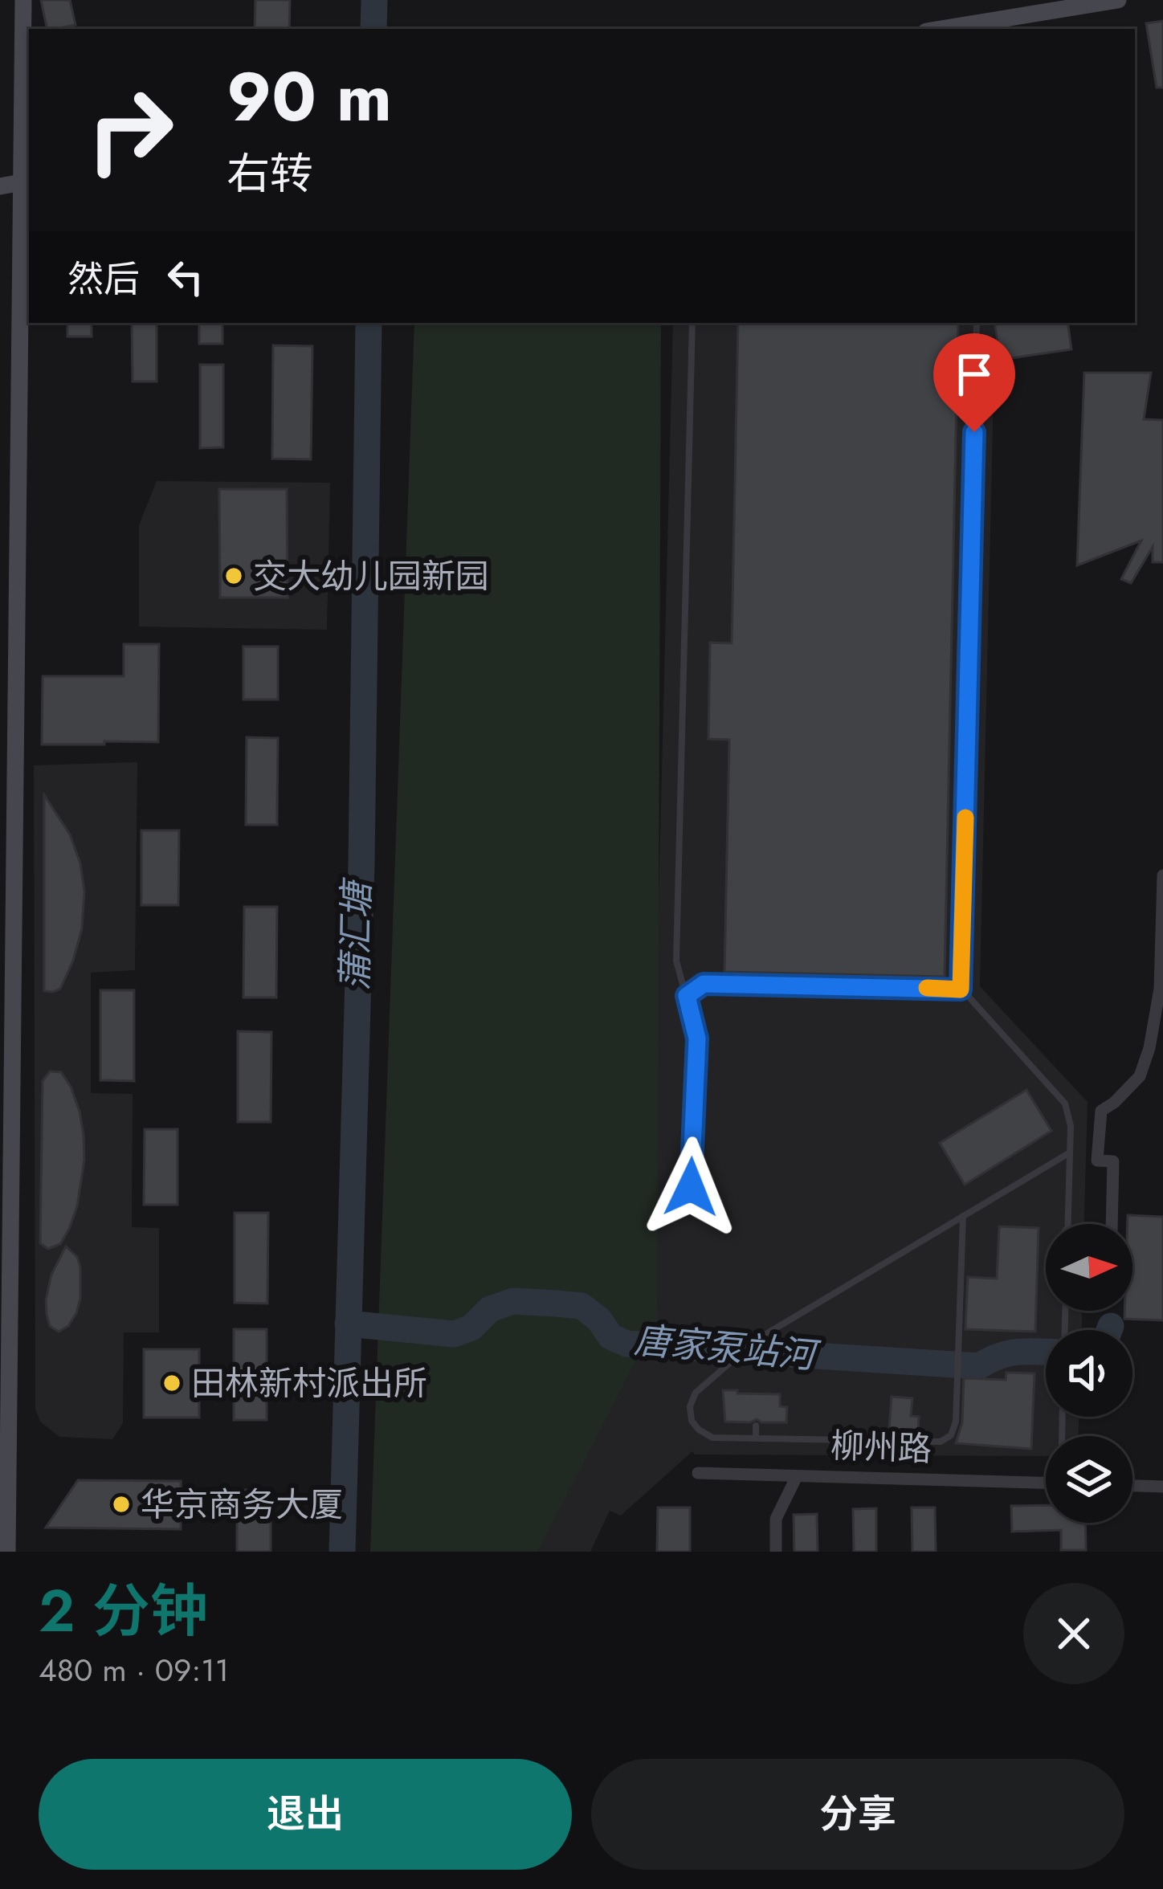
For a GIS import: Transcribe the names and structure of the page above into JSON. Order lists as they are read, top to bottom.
{
  "streets": {
    "street": ["柳州路"]
  },
  "water": ["蒲汇塘", "唐家泵站河"],
  "places": ["交大幼儿园新园", "田林新村派出所", "华京商务大厦"],
  "north": "right",
  "page": {
    "turn": ["90 m", "右转"],
    "then": "然后",
    "heading": ["2 分钟", "480 m · 09:11"],
    "buttons": ["退出", "分享"]
  }
}
